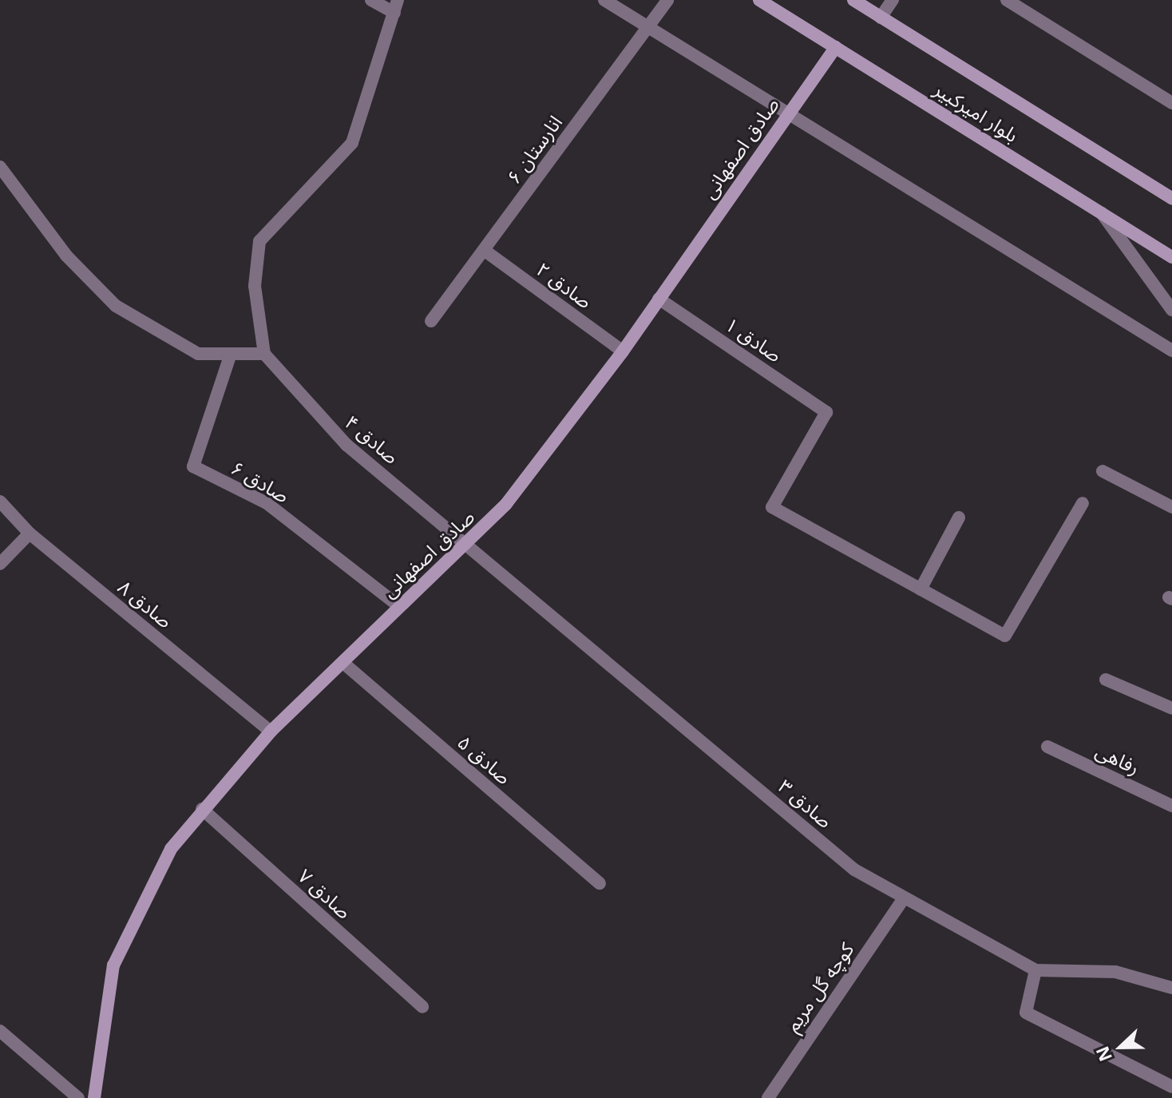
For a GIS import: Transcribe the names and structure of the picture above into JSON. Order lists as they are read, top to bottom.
{
  "streets": {
    "street": [
      "بلوار امیرکبیر",
      "صادق اصفهانی",
      "انارستان ۶",
      "صادق ۲",
      "صادق ۱",
      "صادق ۴",
      "صادق ۶",
      "صادق ۸",
      "رفاهی",
      "صادق ۵",
      "صادق ۳",
      "صادق ۷",
      "کوچه گل مریم"
    ]
  },
  "crossings": [
    ["بلوار امیرکبیر", "صادق اصفهانی"],
    ["صادق اصفهانی", "صادق ۲"],
    ["صادق اصفهانی", "صادق ۱"],
    ["صادق اصفهانی", "صادق ۴"],
    ["صادق اصفهانی", "صادق ۶"],
    ["صادق اصفهانی", "صادق ۸"],
    ["صادق اصفهانی", "صادق ۵"],
    ["صادق اصفهانی", "صادق ۳"],
    ["صادق اصفهانی", "صادق ۷"],
    ["انارستان ۶", "صادق ۲"],
    ["صادق ۴", "صادق ۳"],
    ["صادق ۳", "کوچه گل مریم"]
  ],
  "north": "left"
}
